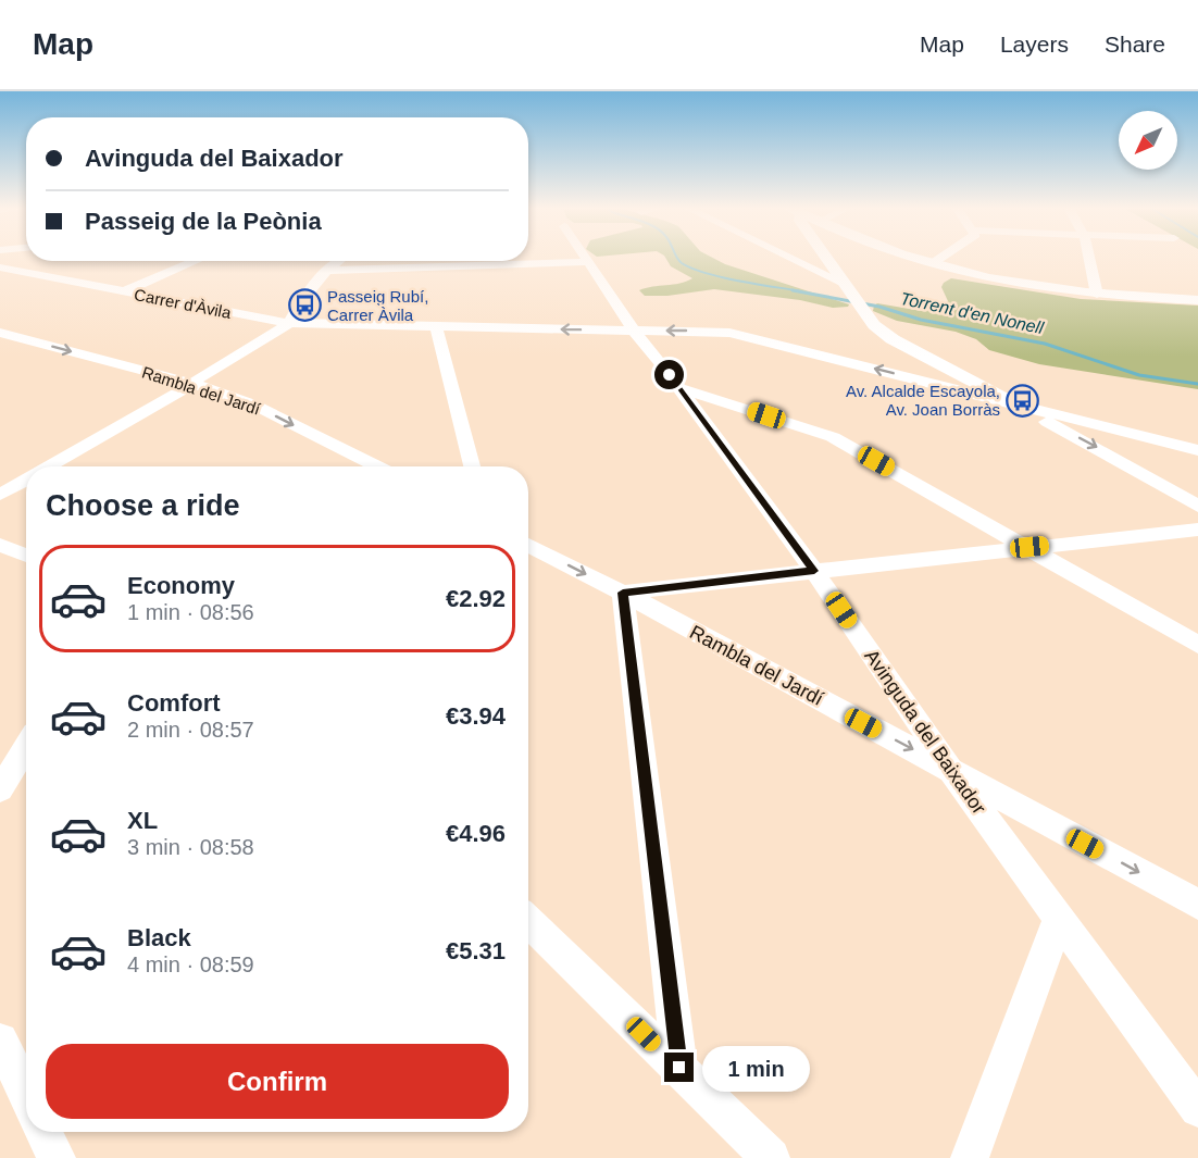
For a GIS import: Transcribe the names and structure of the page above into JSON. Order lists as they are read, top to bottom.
{
  "streets": {
    "street": ["Carrer d'Àvila", "Rambla del Jardí", "Avinguda del Baixador"]
  },
  "crossings": [
    ["Carrer d'Àvila", "Avinguda del Baixador"],
    ["Rambla del Jardí", "Avinguda del Baixador"]
  ],
  "one_way": ["Rambla del Jardí"],
  "water": ["Torrent d'en Nonell"],
  "places": {
    "bus stop": ["Passeig Rubí, Carrer Àvila", "Av. Alcalde Escayola, Av. Joan Borràs"]
  },
  "north": "bottom left",
  "page": {
    "header": "Map",
    "nav": ["Map", "Layers", "Share"],
    "banner": ["Avinguda del Baixador", "Passeig de la Peònia"],
    "heading": "Choose a ride",
    "list": [
      {
        "name": "Economy",
        "note": "1 min · 08:56",
        "value": "€2.92"
      },
      {
        "name": "Comfort",
        "note": "2 min · 08:57",
        "value": "€3.94"
      },
      {
        "name": "XL",
        "note": "3 min · 08:58",
        "value": "€4.96"
      },
      {
        "name": "Black",
        "note": "4 min · 08:59",
        "value": "€5.31"
      }
    ],
    "buttons": "Confirm",
    "bubble": "1 min"
  }
}
